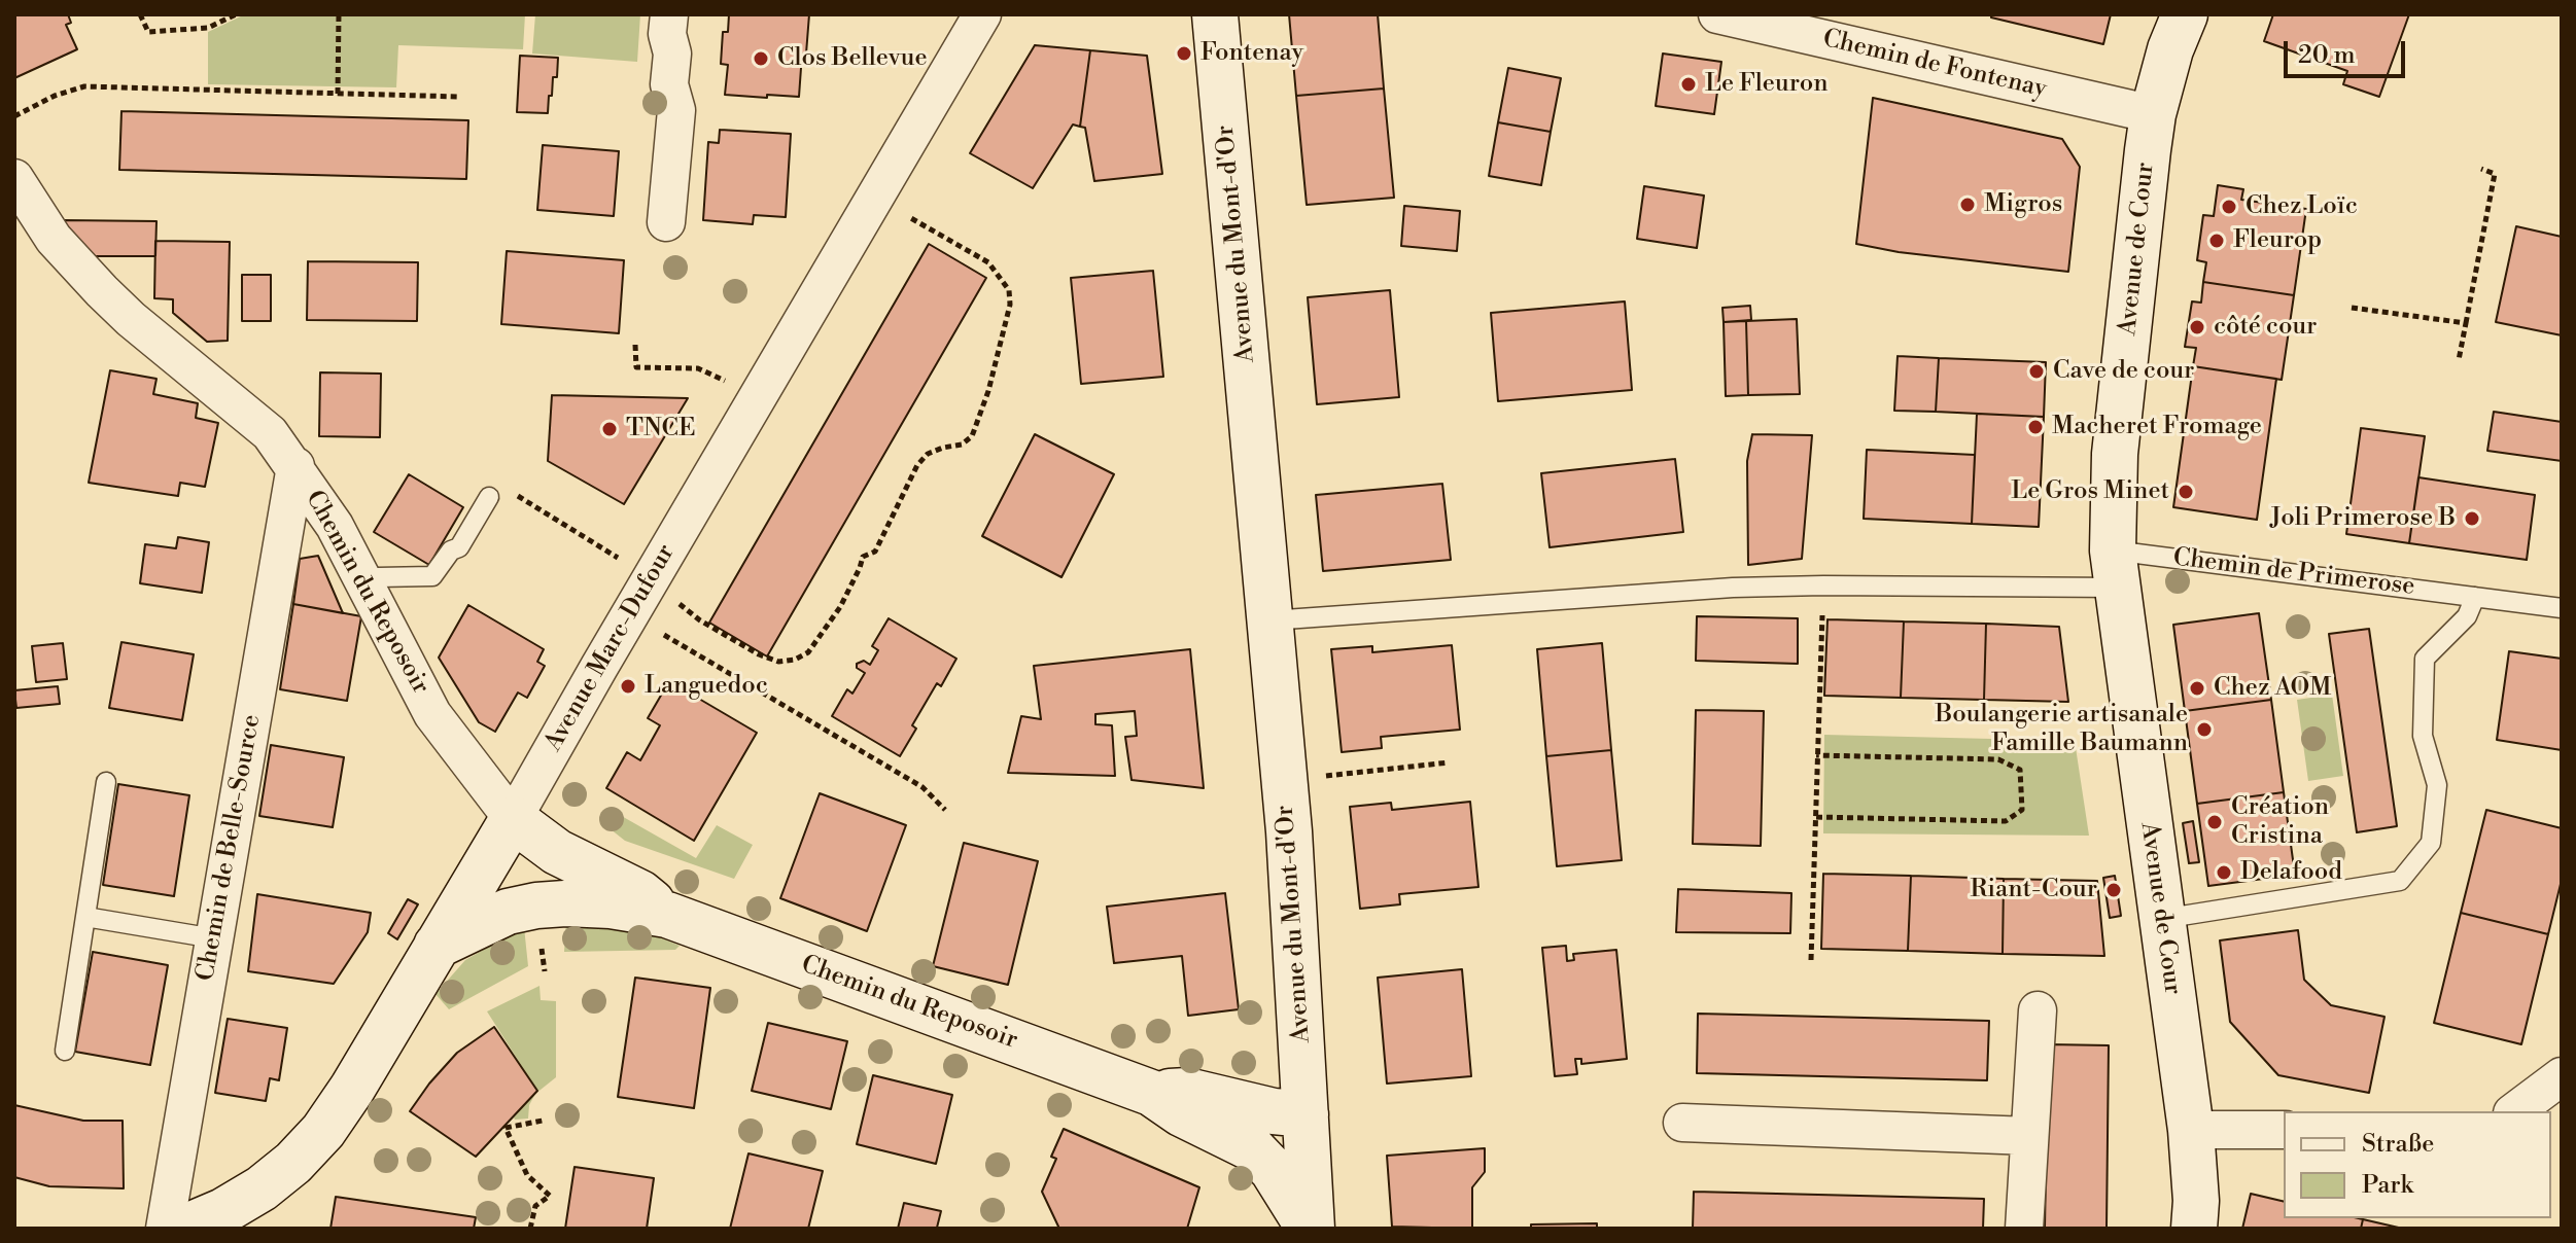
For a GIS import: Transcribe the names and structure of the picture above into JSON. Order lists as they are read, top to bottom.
{
  "streets": {
    "street": [
      "Chemin de Fontenay",
      "Avenue du Mont-d'Or",
      "Avenue de Cour",
      "Chemin du Reposoir",
      "Avenue Marc-Dufour",
      "Chemin de Belle-Source"
    ],
    "lane": ["Chemin de Primerose"]
  },
  "crossings": [
    ["Chemin de Fontenay", "Avenue de Cour"],
    ["Avenue du Mont-d'Or", "Chemin du Reposoir"],
    ["Avenue de Cour", "Chemin de Primerose"],
    ["Chemin du Reposoir", "Avenue Marc-Dufour"],
    ["Chemin du Reposoir", "Chemin de Belle-Source"]
  ],
  "places": [
    "Fontenay",
    "Clos Bellevue",
    "Le Fleuron",
    "Migros",
    "Chez Loïc",
    "Fleurop",
    "côté cour",
    "Cave de cour",
    "Macheret Fromage",
    "TNCE",
    "Le Gros Minet",
    "Joli Primerose B",
    "Languedoc",
    "Chez AOM",
    "Boulangerie artisanale Famille Baumann",
    "Création Cristina",
    "Delafood",
    "Riant-Cour"
  ],
  "legend": ["Straße", "Park"],
  "scale_bar": "20 m"
}
